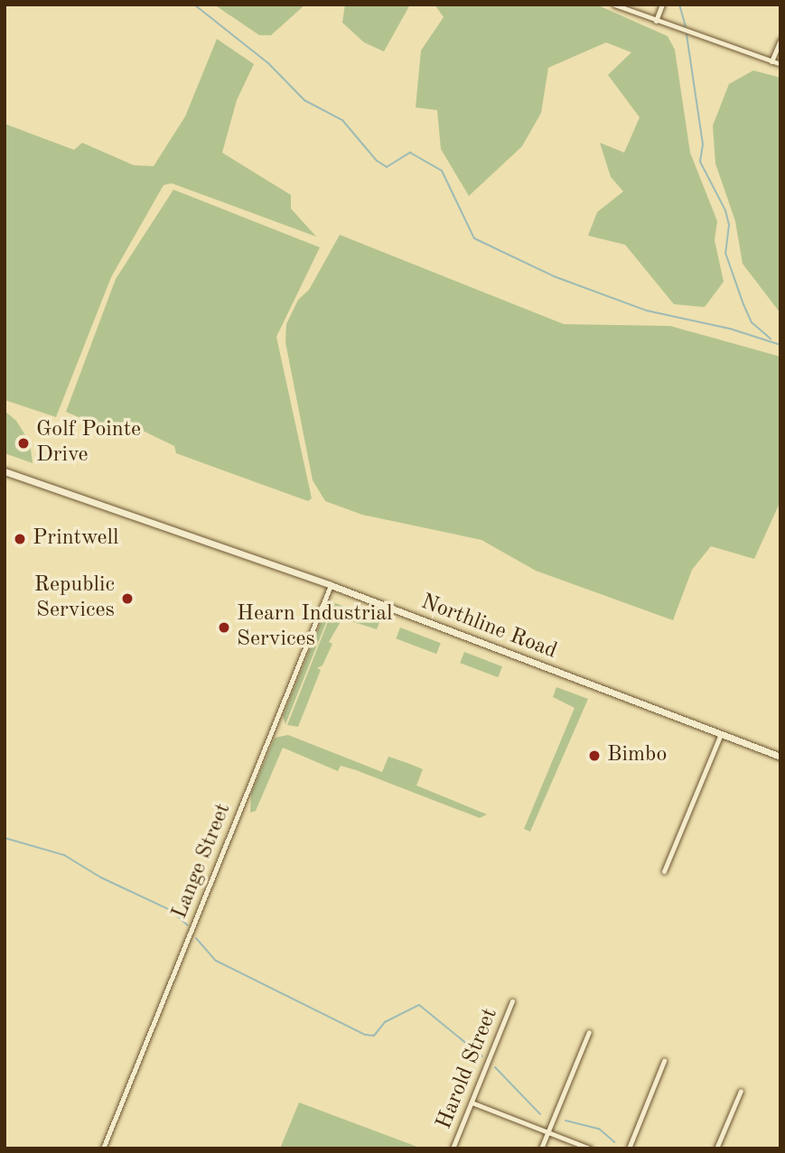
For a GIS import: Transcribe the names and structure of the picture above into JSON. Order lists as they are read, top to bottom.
{
  "streets": {
    "main road": ["Northline Road"],
    "street": ["Lange Street", "Harold Street"]
  },
  "crossings": [
    ["Northline Road", "Lange Street"]
  ],
  "places": [
    "Golf Pointe Drive",
    "Printwell",
    "Republic Services",
    "Hearn Industrial Services",
    "Bimbo"
  ]
}
